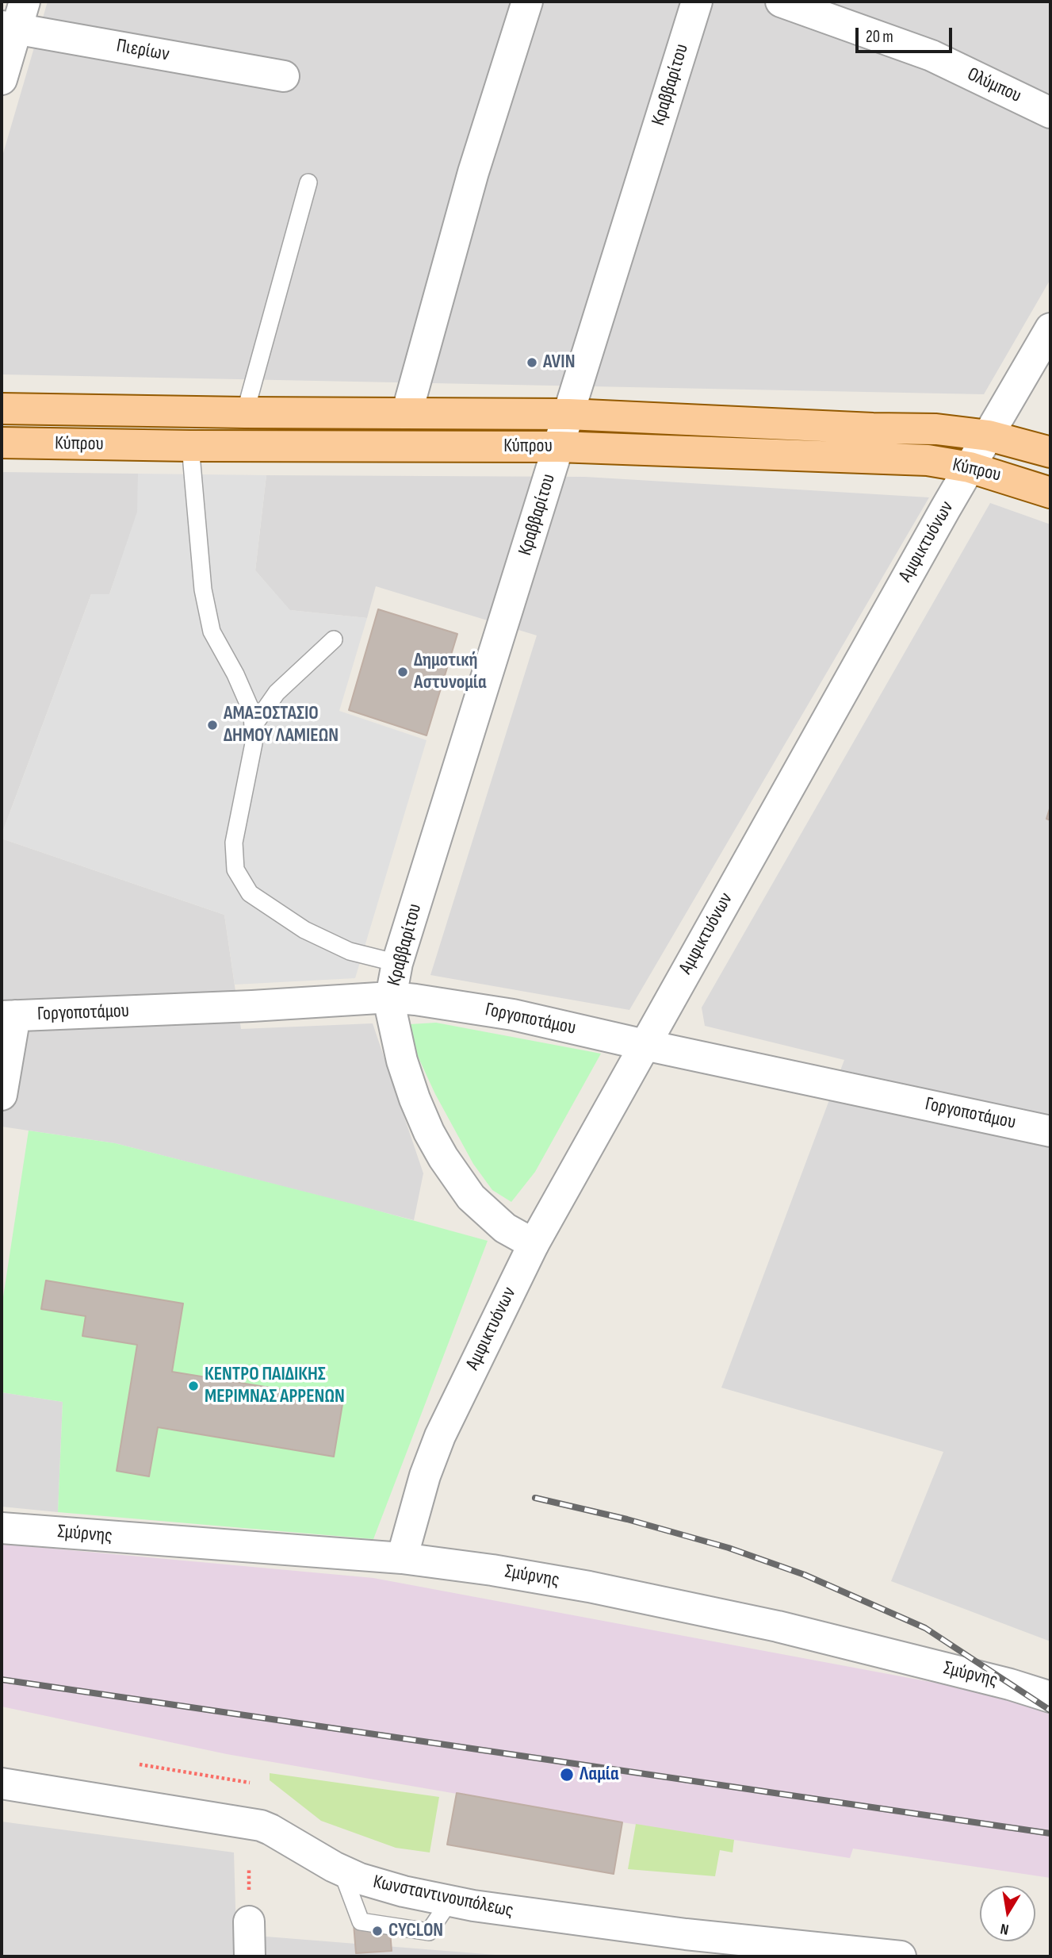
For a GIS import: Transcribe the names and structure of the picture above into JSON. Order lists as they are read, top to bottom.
{
  "streets": {
    "main road": ["Κύπρου"],
    "street": [
      "Πιερίων",
      "Κραββαρίτου",
      "Ολύμπου",
      "Αμφικτυόνων",
      "Γοργοποτάμου",
      "Σμύρνης",
      "Κωνσταντινουπόλεως"
    ]
  },
  "crossings": [
    ["Κραββαρίτου", "Κύπρου"],
    ["Κραββαρίτου", "Αμφικτυόνων"],
    ["Κραββαρίτου", "Γοργοποτάμου"],
    ["Κύπρου", "Αμφικτυόνων"],
    ["Αμφικτυόνων", "Γοργοποτάμου"],
    ["Αμφικτυόνων", "Σμύρνης"]
  ],
  "places": [
    "AVIN",
    "Δημοτική Αστυνομία",
    "ΑΜΑΞΟΣΤΑΣΙΟ ΔΗΜΟΥ ΛΑΜΙΕΩΝ",
    "ΚΕΝΤΡΟ ΠΑΙΔΙΚΗΣ ΜΕΡΙΜΝΑΣ ΑΡΡΕΝΩΝ",
    "Λαμία",
    "CYCLON"
  ],
  "scale_bar": "20 m",
  "north": "bottom"
}
